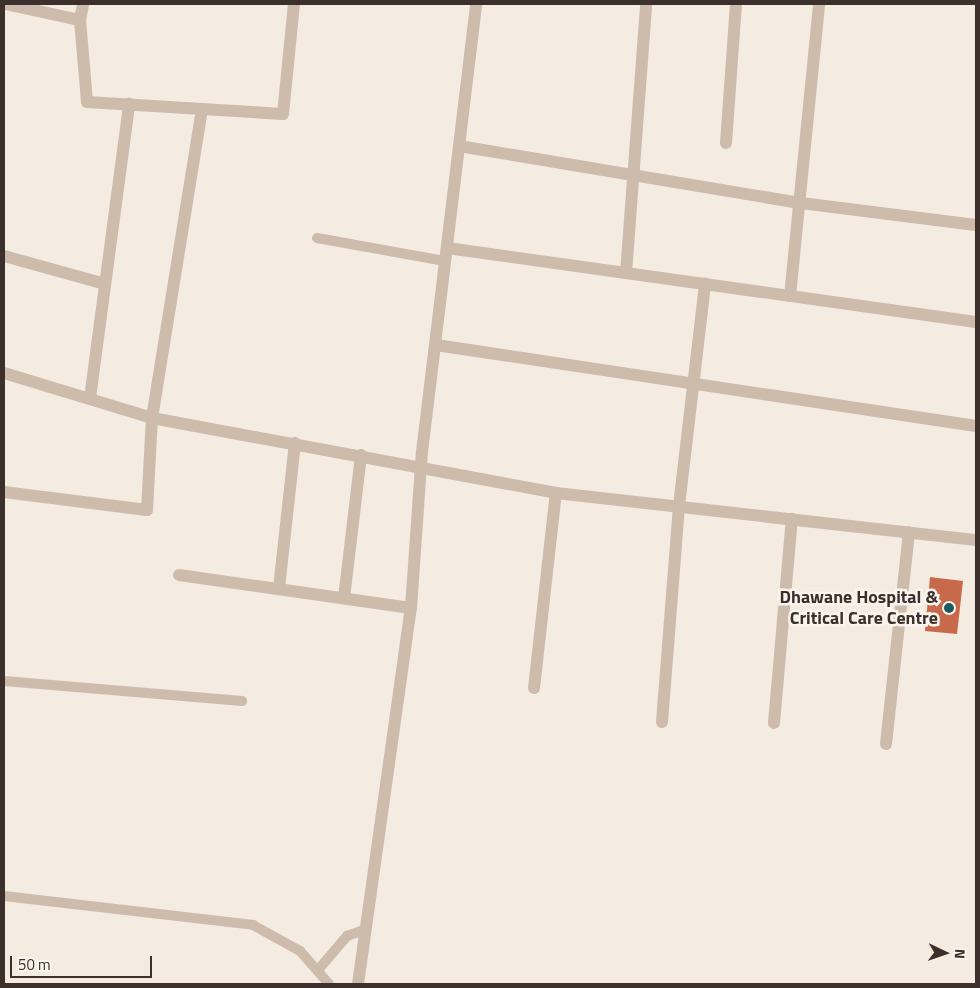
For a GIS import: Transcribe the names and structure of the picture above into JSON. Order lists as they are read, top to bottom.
{
  "places": ["Dhawane Hospital & Critical Care Centre"],
  "scale_bar": "50 m",
  "north": "right"
}
